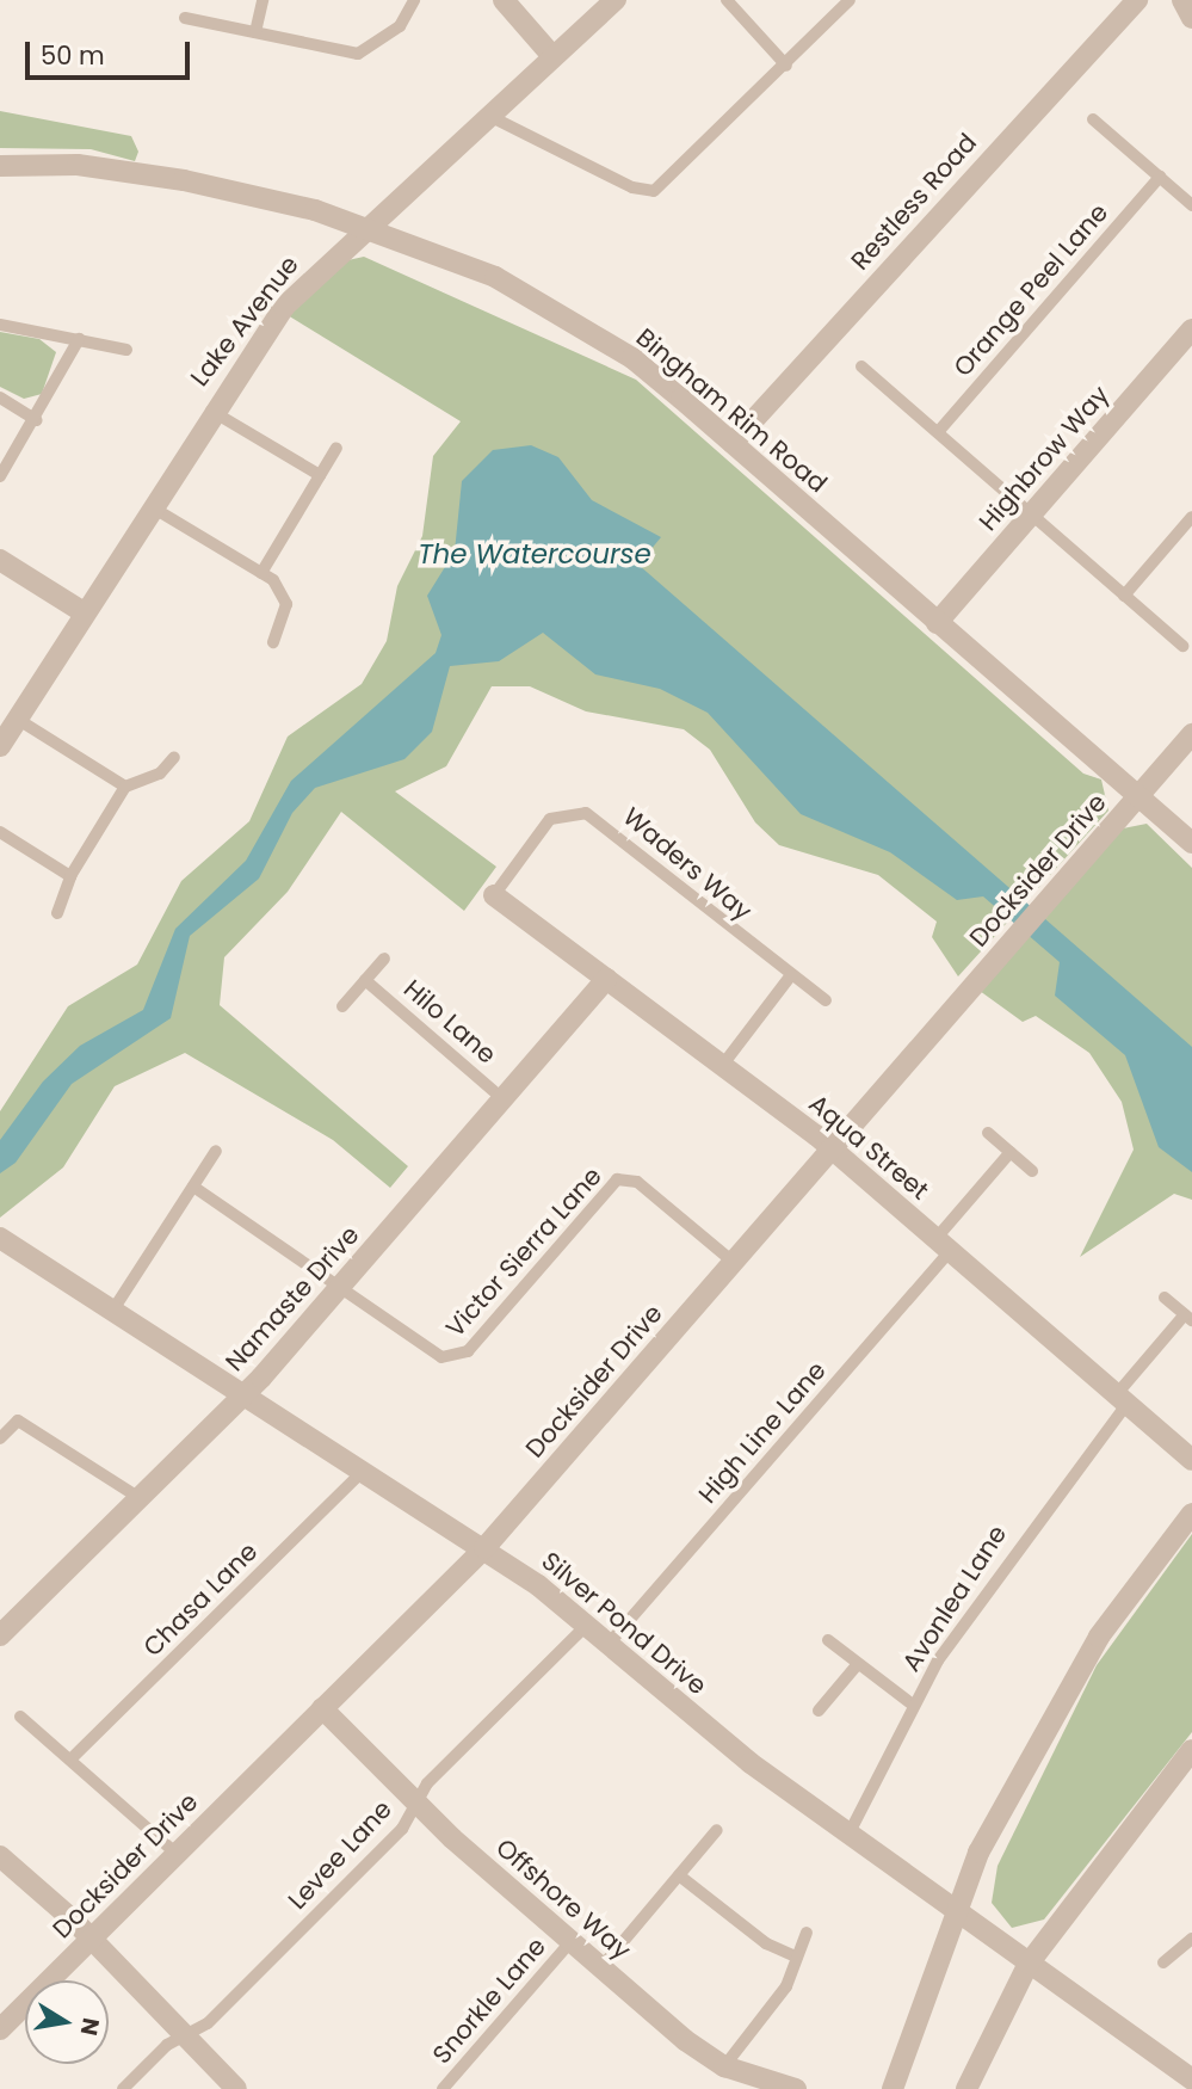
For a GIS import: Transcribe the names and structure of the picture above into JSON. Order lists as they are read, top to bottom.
{
  "streets": {
    "street": [
      "Restless Road",
      "Lake Avenue",
      "Bingham Rim Road",
      "Highbrow Way",
      "Docksider Drive",
      "Aqua Street",
      "Namaste Drive",
      "Silver Pond Drive",
      "Offshore Way"
    ],
    "lane": [
      "Orange Peel Lane",
      "Waders Way",
      "Hilo Lane",
      "Victor Sierra Lane",
      "High Line Lane",
      "Avonlea Lane",
      "Chasa Lane",
      "Levee Lane",
      "Snorkle Lane"
    ]
  },
  "crossings": [
    ["Restless Road", "Bingham Rim Road"],
    ["Lake Avenue", "Bingham Rim Road"],
    ["Bingham Rim Road", "Highbrow Way"],
    ["Bingham Rim Road", "Docksider Drive"],
    ["Waders Way", "Aqua Street"],
    ["Docksider Drive", "Aqua Street"],
    ["Docksider Drive", "Victor Sierra Lane"],
    ["Docksider Drive", "Silver Pond Drive"],
    ["Docksider Drive", "Offshore Way"],
    ["Hilo Lane", "Namaste Drive"],
    ["Aqua Street", "Namaste Drive"],
    ["Aqua Street", "High Line Lane"],
    ["Aqua Street", "Avonlea Lane"],
    ["Victor Sierra Lane", "Namaste Drive"],
    ["Namaste Drive", "Silver Pond Drive"],
    ["High Line Lane", "Silver Pond Drive"],
    ["Avonlea Lane", "Silver Pond Drive"],
    ["Chasa Lane", "Silver Pond Drive"],
    ["Silver Pond Drive", "Levee Lane"],
    ["Levee Lane", "Offshore Way"],
    ["Offshore Way", "Snorkle Lane"]
  ],
  "water": ["The Watercourse"],
  "scale_bar": "50 m",
  "north": "right"
}
